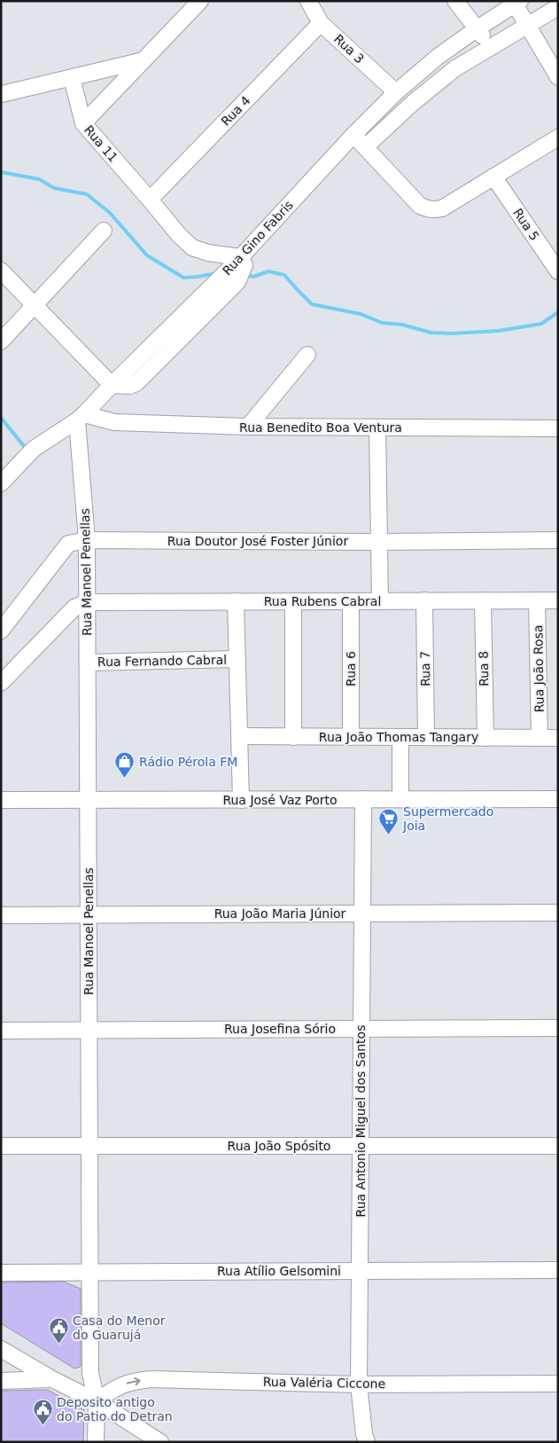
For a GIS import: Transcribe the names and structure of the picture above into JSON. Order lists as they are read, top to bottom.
{
  "streets": {
    "street": [
      "Rua 3",
      "Rua 4",
      "Rua 11",
      "Rua 5",
      "Rua Gino Fabris",
      "Rua Benedito Boa Ventura",
      "Rua Doutor José Foster Júnior",
      "Rua Manoel Penellas",
      "Rua Rubens Cabral",
      "Rua Fernando Cabral",
      "Rua 6",
      "Rua 7",
      "Rua 8",
      "Rua João Rosa",
      "Rua João Thomas Tangary",
      "Rua José Vaz Porto",
      "Rua João Maria Júnior",
      "Rua Josefina Sório",
      "Rua Antonio Miguel dos Santos",
      "Rua João Spósito",
      "Rua Atílio Gelsomini",
      "Rua Valéria Ciccone"
    ]
  },
  "crossings": [
    ["Rua 3", "Rua 4"],
    ["Rua 3", "Rua Gino Fabris"],
    ["Rua 4", "Rua 11"],
    ["Rua 11", "Rua Gino Fabris"],
    ["Rua Gino Fabris", "Rua Benedito Boa Ventura"],
    ["Rua Gino Fabris", "Rua Manoel Penellas"],
    ["Rua Benedito Boa Ventura", "Rua Manoel Penellas"],
    ["Rua Doutor José Foster Júnior", "Rua Manoel Penellas"],
    ["Rua Manoel Penellas", "Rua Rubens Cabral"],
    ["Rua Manoel Penellas", "Rua Fernando Cabral"],
    ["Rua Manoel Penellas", "Rua José Vaz Porto"],
    ["Rua Manoel Penellas", "Rua João Maria Júnior"],
    ["Rua Manoel Penellas", "Rua Josefina Sório"],
    ["Rua Manoel Penellas", "Rua João Spósito"],
    ["Rua Manoel Penellas", "Rua Atílio Gelsomini"],
    ["Rua Manoel Penellas", "Rua Valéria Ciccone"],
    ["Rua Rubens Cabral", "Rua 6"],
    ["Rua Rubens Cabral", "Rua 7"],
    ["Rua Rubens Cabral", "Rua 8"],
    ["Rua Rubens Cabral", "Rua João Rosa"],
    ["Rua 6", "Rua João Thomas Tangary"],
    ["Rua 7", "Rua João Thomas Tangary"],
    ["Rua 8", "Rua João Thomas Tangary"],
    ["Rua João Rosa", "Rua João Thomas Tangary"],
    ["Rua José Vaz Porto", "Rua Antonio Miguel dos Santos"],
    ["Rua João Maria Júnior", "Rua Antonio Miguel dos Santos"],
    ["Rua Josefina Sório", "Rua Antonio Miguel dos Santos"],
    ["Rua Antonio Miguel dos Santos", "Rua João Spósito"],
    ["Rua Antonio Miguel dos Santos", "Rua Atílio Gelsomini"],
    ["Rua Antonio Miguel dos Santos", "Rua Valéria Ciccone"]
  ],
  "one_way": ["Rua Valéria Ciccone"],
  "places": {
    "shop": ["Rádio Pérola FM"],
    "supermarket": ["Supermercado Joia"],
    "public building": ["Casa do Menor do Guarujá", "Deposito antigo do Patio do Detran"]
  }
}
